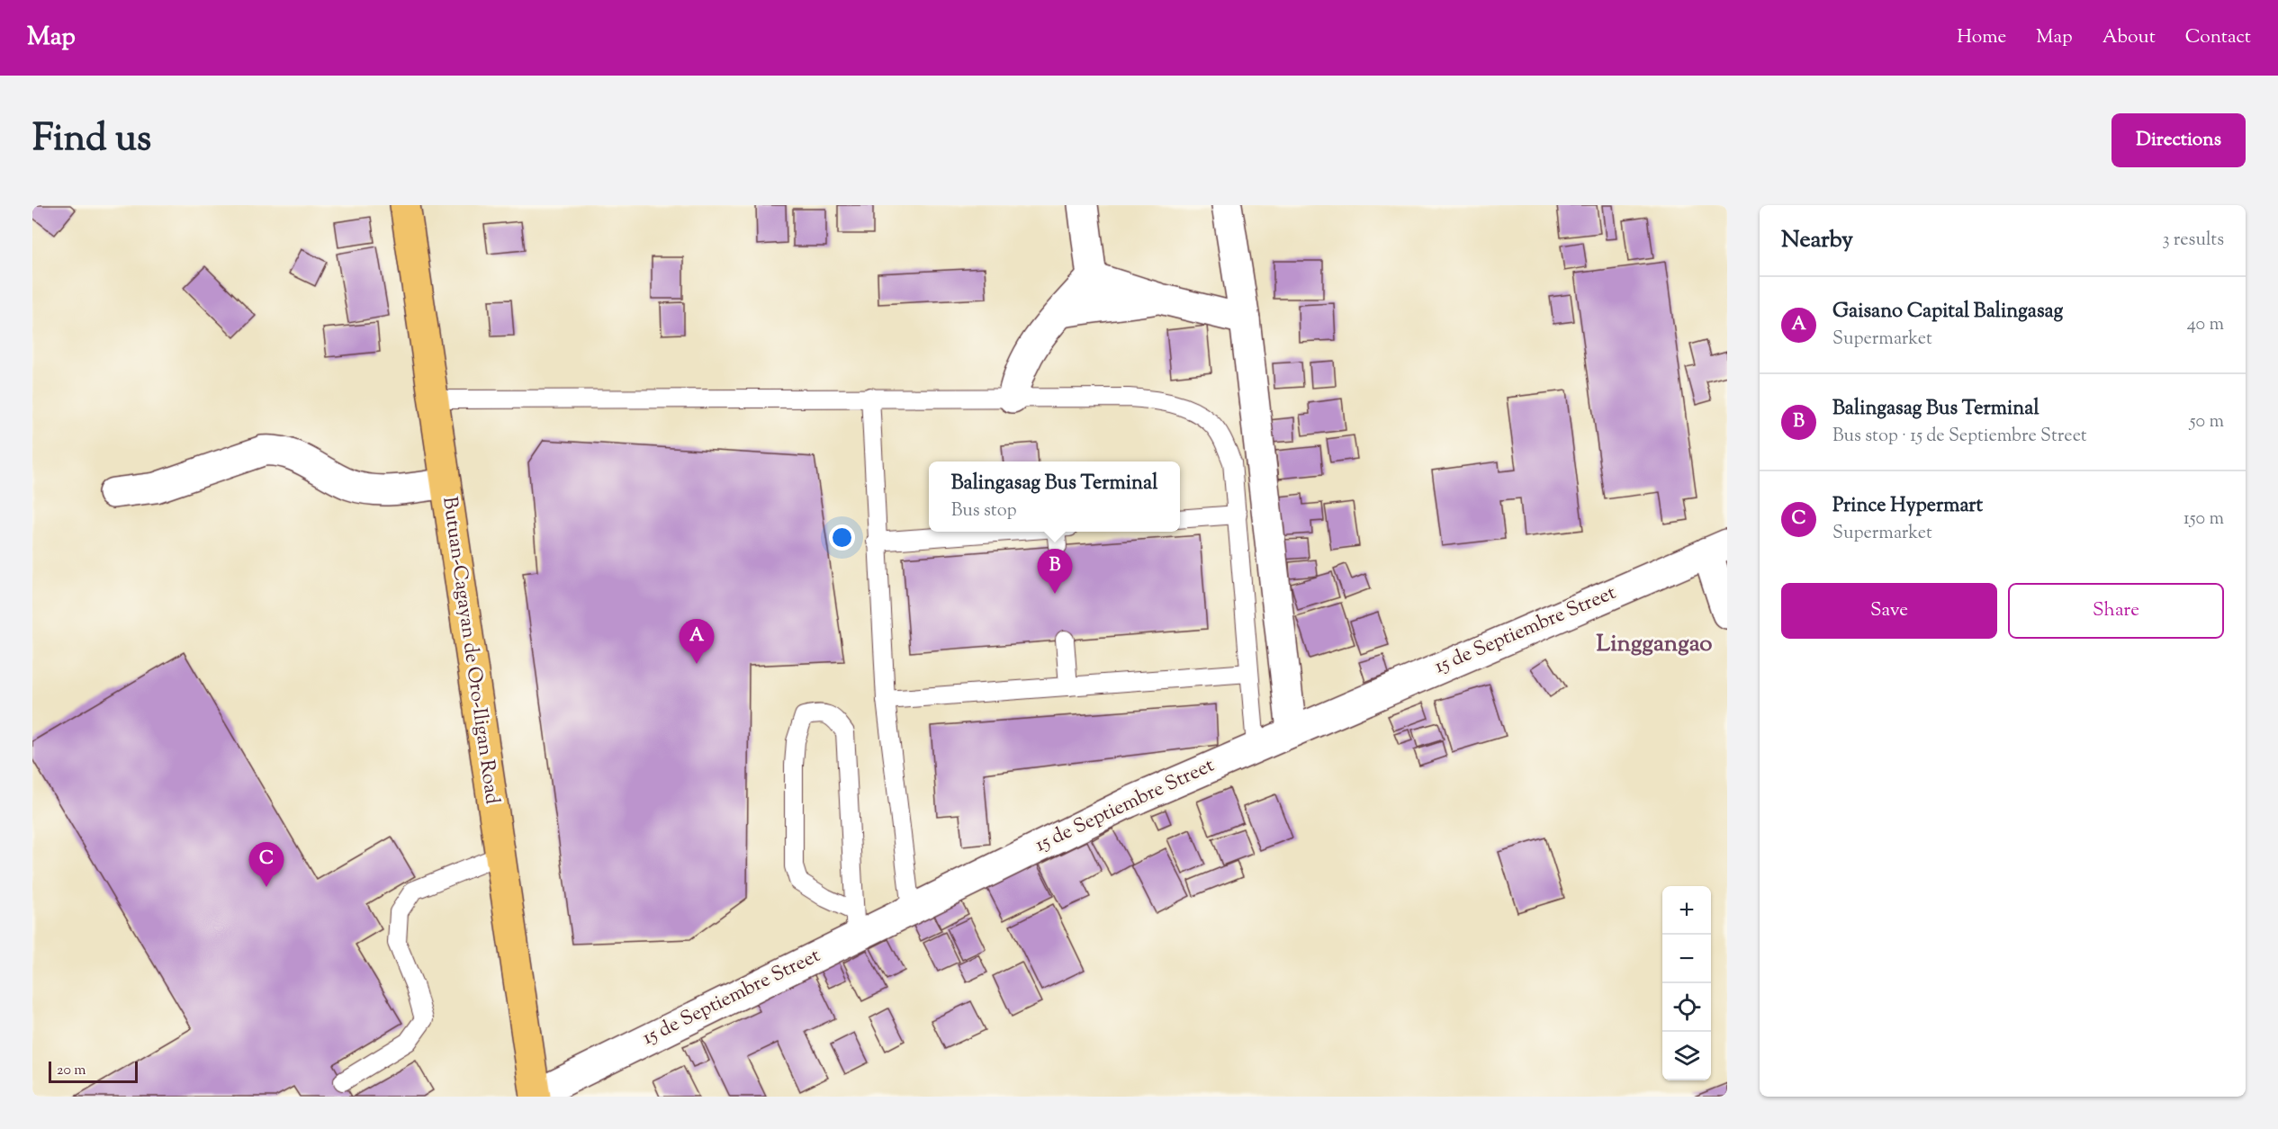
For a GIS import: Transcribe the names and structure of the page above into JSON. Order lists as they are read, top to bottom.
{
  "streets": {
    "highway": ["Butuan-Cagayan de Oro-Iligan Road"],
    "street": ["15 de Septiembre Street"]
  },
  "crossings": [
    ["15 de Septiembre Street", "Butuan-Cagayan de Oro-Iligan Road"]
  ],
  "districts": ["Linggangao"],
  "scale_bar": "20 m",
  "page": {
    "header": "Map",
    "nav": [
      "Home",
      "Map",
      "About",
      "Contact"
    ],
    "title": "Find us",
    "buttons": [
      "Directions",
      ["Save", "Share"]
    ],
    "heading": ["Nearby", "3 results"],
    "list": [
      {
        "mark": "A",
        "name": "Gaisano Capital Balingasag",
        "note": "Supermarket",
        "value": "40 m"
      },
      {
        "mark": "B",
        "name": "Balingasag Bus Terminal",
        "note": "Bus stop · 15 de Septiembre Street",
        "value": "50 m"
      },
      {
        "mark": "C",
        "name": "Prince Hypermart",
        "note": "Supermarket",
        "value": "150 m"
      }
    ],
    "popup": ["Balingasag Bus Terminal", "Bus stop"],
    "pins": ["B", "A", "C"],
    "map_buttons": ["+", "−"],
    "scale": "20 m"
  }
}
